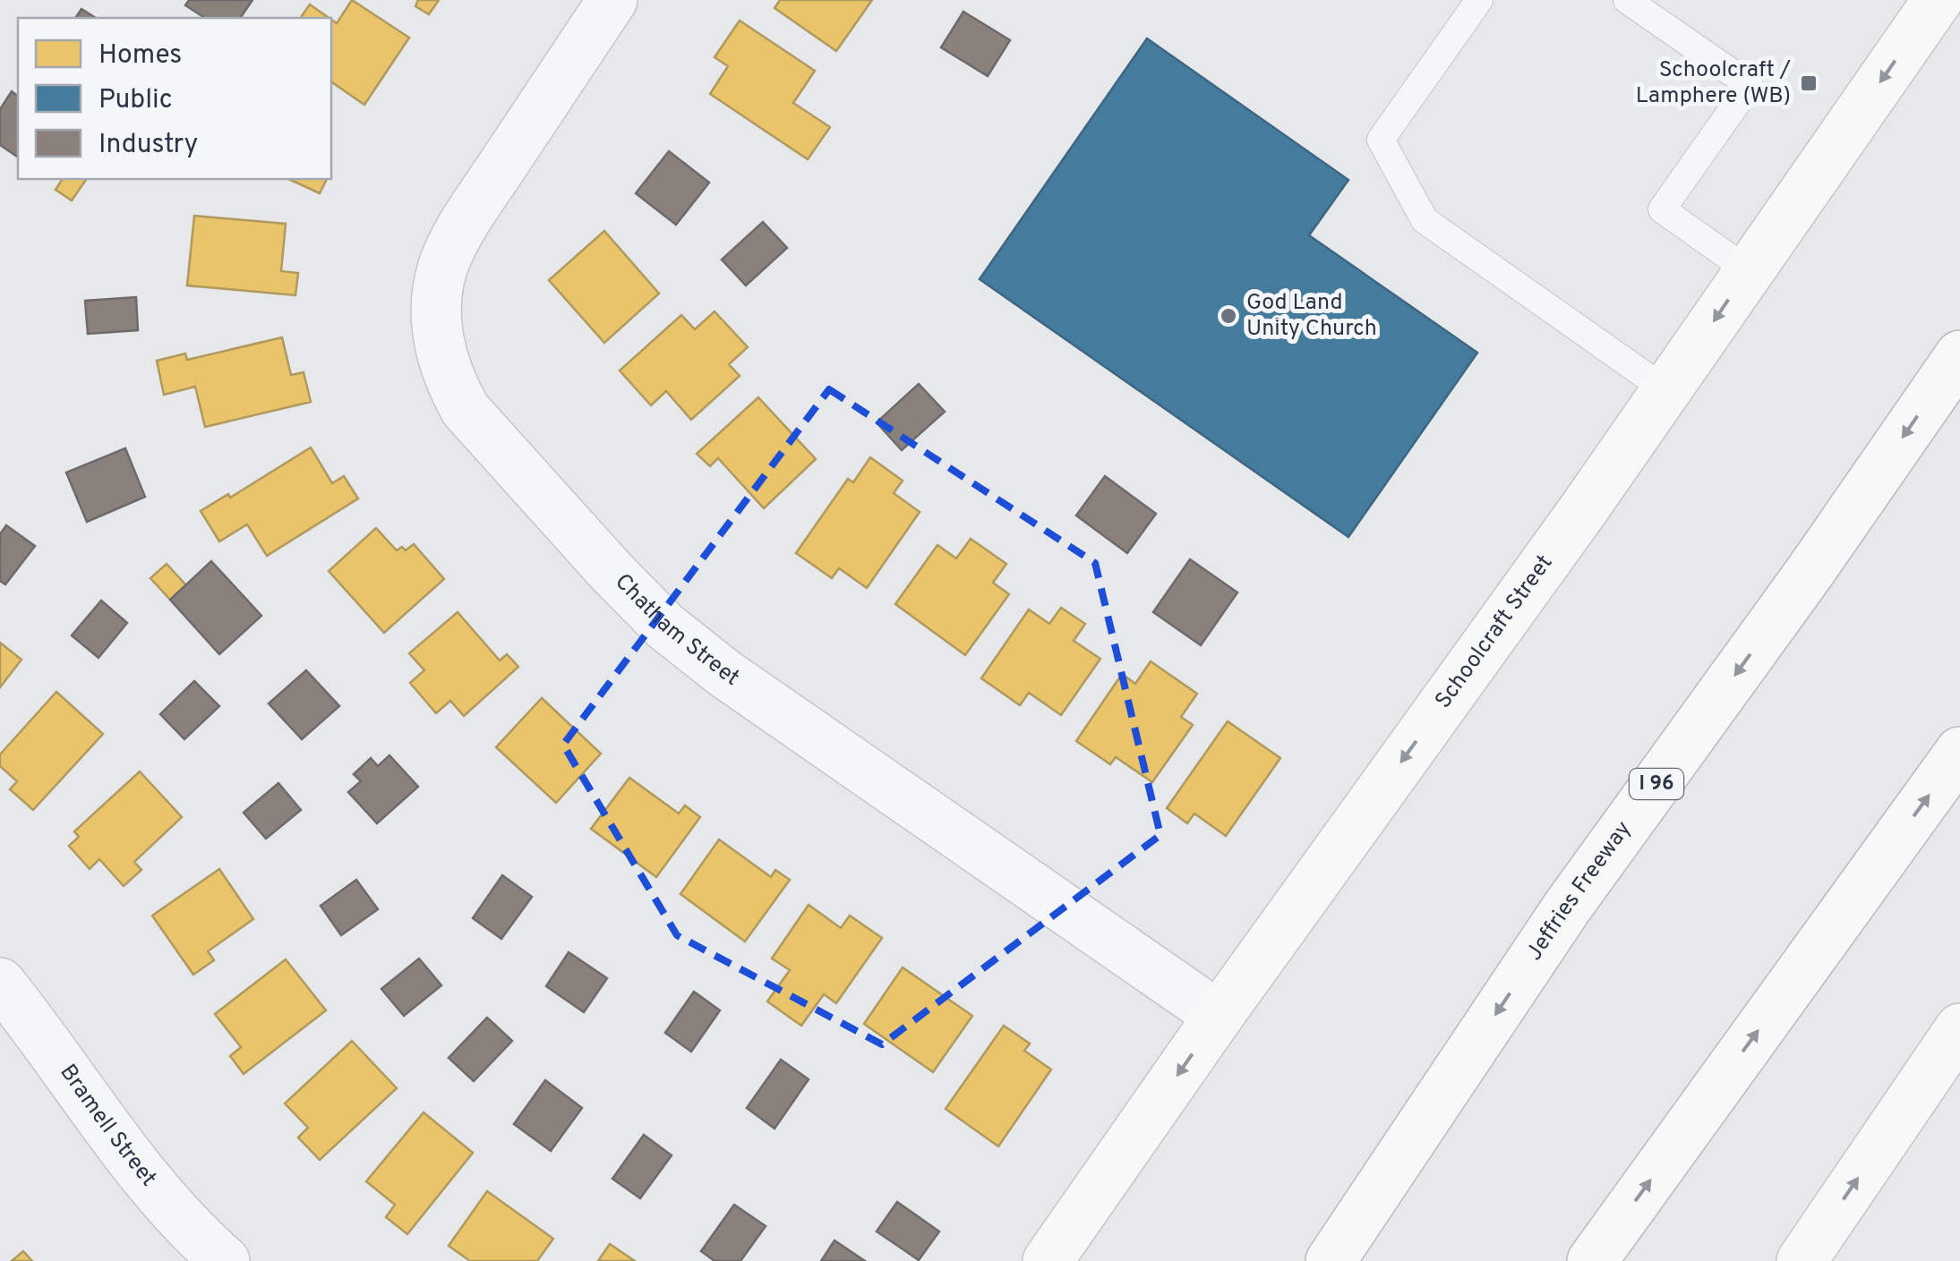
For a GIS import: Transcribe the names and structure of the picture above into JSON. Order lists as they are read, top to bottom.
{
  "streets": {
    "main road": ["Schoolcraft Street", "I 96", "Jeffries Freeway"],
    "street": ["Chatham Street", "Bramell Street"]
  },
  "crossings": [
    ["Chatham Street", "Schoolcraft Street"]
  ],
  "one_way": ["Schoolcraft Street"],
  "places": {
    "transit": ["Schoolcraft / Lamphere (WB)"],
    "other": ["God Land Unity Church"]
  },
  "legend": ["Homes", "Public", "Industry"]
}
